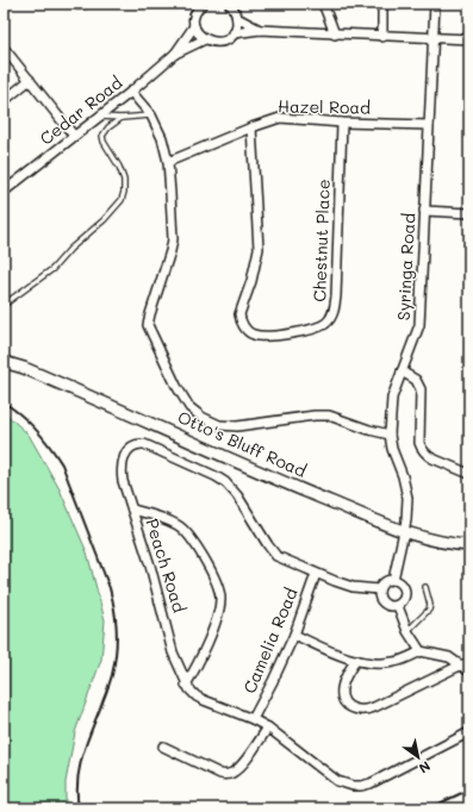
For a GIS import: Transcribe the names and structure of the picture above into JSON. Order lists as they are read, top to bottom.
{
  "streets": {
    "main road": ["Otto's Bluff Road"],
    "street": [
      "Hazel Road",
      "Cedar Road",
      "Chestnut Place",
      "Syringa Road",
      "Peach Road",
      "Camelia Road"
    ]
  },
  "crossings": [
    ["Hazel Road", "Chestnut Place"],
    ["Hazel Road", "Syringa Road"],
    ["Syringa Road", "Otto's Bluff Road"],
    ["Peach Road", "Camelia Road"]
  ],
  "north": "bottom right"
}
